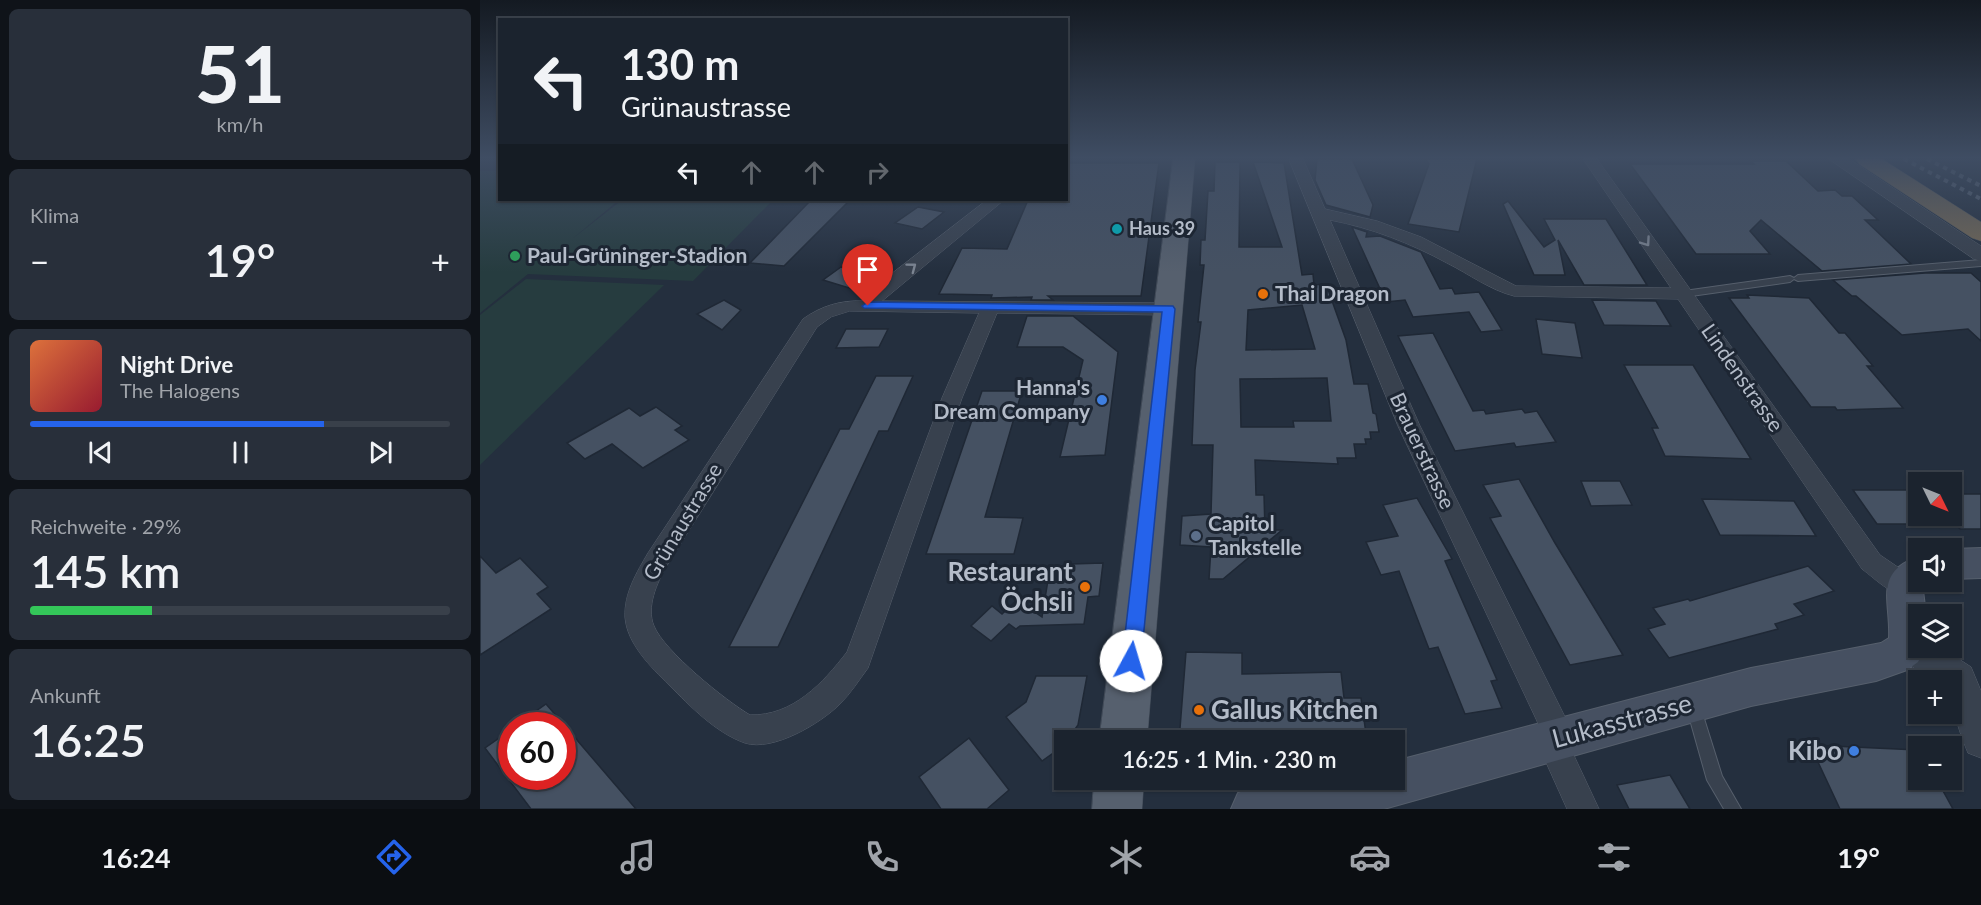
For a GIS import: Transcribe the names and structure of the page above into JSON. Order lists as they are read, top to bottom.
{
  "streets": {
    "main road": ["Lukasstrasse"],
    "street": ["Lindenstrasse", "Brauerstrasse", "Grünaustrasse"]
  },
  "crossings": [
    ["Brauerstrasse", "Lukasstrasse"]
  ],
  "places": [
    "Haus 39",
    "Paul-Grüninger-Stadion",
    "Thai Dragon",
    "Hanna's Dream Company",
    "Capitol Tankstelle",
    "Restaurant Öchsli",
    "Gallus Kitchen",
    "Kibo"
  ],
  "north": "bottom right",
  "page": {
    "tile": [
      ["51", "km/h"],
      "Klima",
      ["Reichweite · 29%", "145 km"],
      ["Ankunft", "16:25"]
    ],
    "turn": ["130 m", "Grünaustrasse"],
    "heat": ["−", "19°", "+"],
    "song": ["Night Drive", "The Halogens"],
    "map_buttons": ["+", "−"],
    "limit": "60",
    "trip": "16:25 · 1 Min. · 230 m",
    "tabs": ["16:24", "19°"]
  }
}
